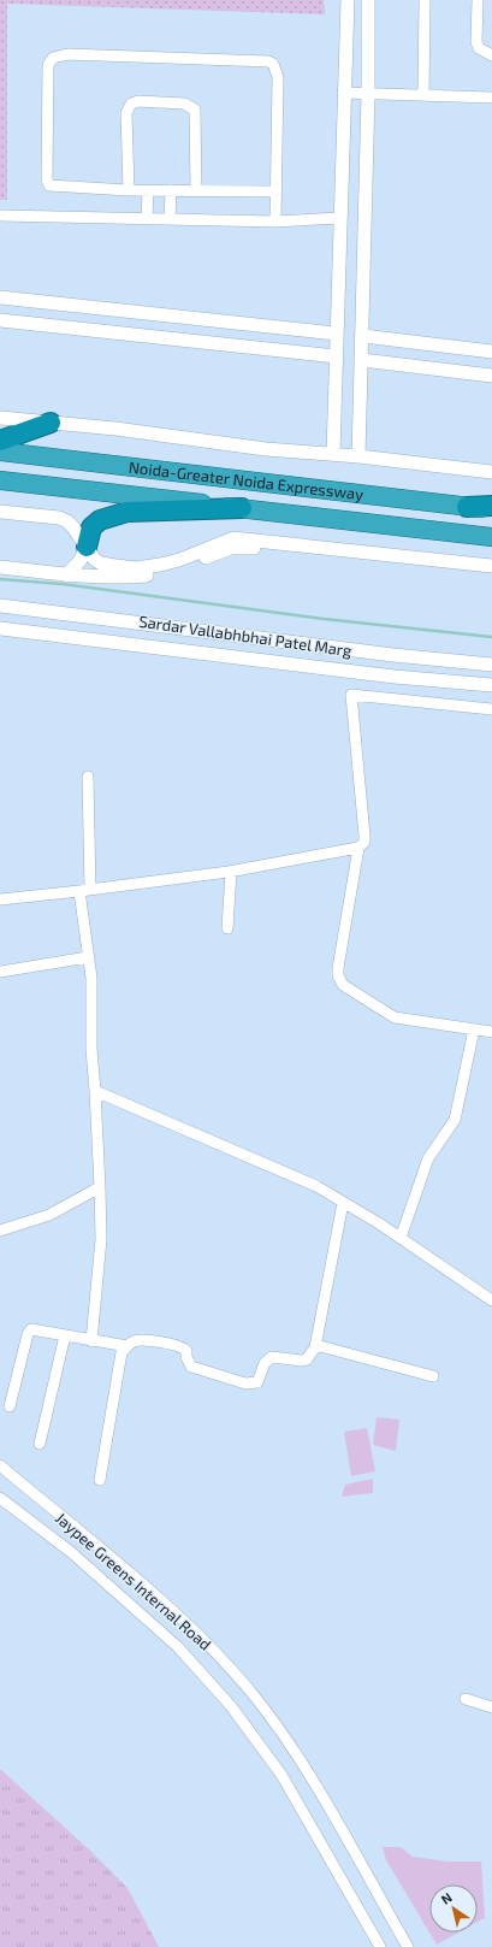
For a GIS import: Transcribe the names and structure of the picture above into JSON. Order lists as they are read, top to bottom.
{
  "streets": {
    "highway": ["Noida-Greater Noida Expressway"],
    "street": ["Sardar Vallabhbhai Patel Marg", "Jaypee Greens Internal Road"]
  },
  "north": "top left"
}
